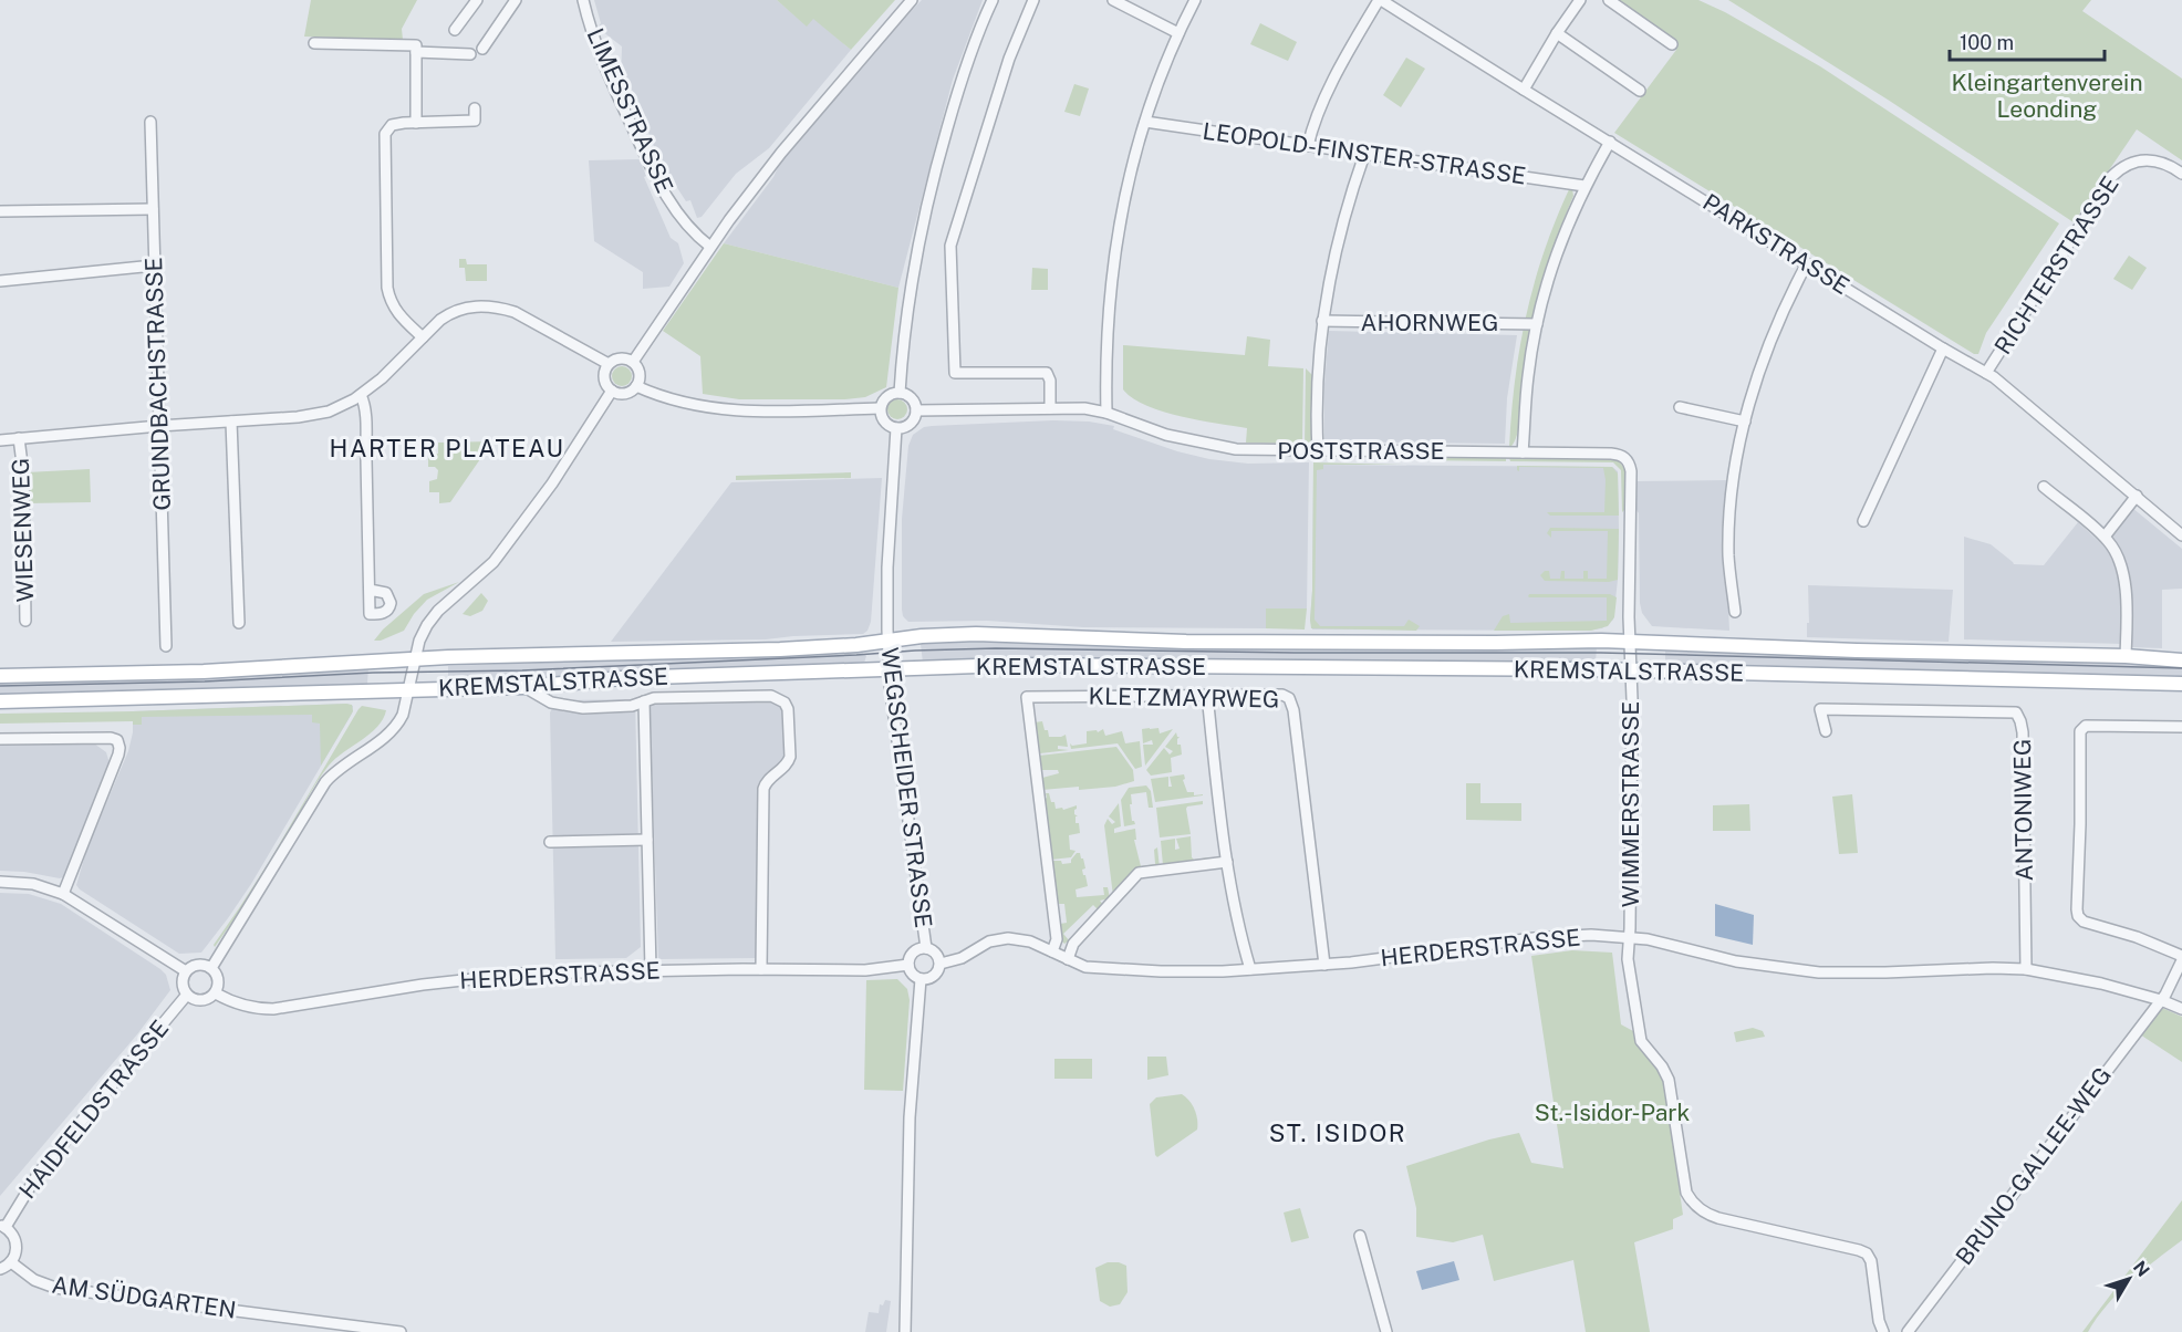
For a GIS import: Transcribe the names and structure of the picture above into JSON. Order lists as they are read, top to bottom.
{
  "streets": {
    "main road": ["KREMSTALSTRASSE"],
    "street": [
      "LIMESSTRASSE",
      "LEOPOLD-FINSTER-STRASSE",
      "PARKSTRASSE",
      "RICHTERSTRASSE",
      "AHORNWEG",
      "GRUNDBACHSTRASSE",
      "POSTSTRASSE",
      "WIESENWEG",
      "KLETZMAYRWEG",
      "WEGSCHEIDER STRASSE",
      "WIMMERSTRASSE",
      "ANTONIWEG",
      "HERDERSTRASSE",
      "HAIDFELDSTRASSE",
      "BRUNO-GALLEE-WEG",
      "AM SÜDGARTEN"
    ]
  },
  "crossings": [
    ["PARKSTRASSE", "RICHTERSTRASSE"],
    ["POSTSTRASSE", "KREMSTALSTRASSE"],
    ["POSTSTRASSE", "WEGSCHEIDER STRASSE"],
    ["POSTSTRASSE", "WIMMERSTRASSE"],
    ["KREMSTALSTRASSE", "WEGSCHEIDER STRASSE"],
    ["KREMSTALSTRASSE", "WIMMERSTRASSE"],
    ["KLETZMAYRWEG", "HERDERSTRASSE"],
    ["WEGSCHEIDER STRASSE", "HERDERSTRASSE"],
    ["WIMMERSTRASSE", "HERDERSTRASSE"],
    ["ANTONIWEG", "HERDERSTRASSE"],
    ["HERDERSTRASSE", "HAIDFELDSTRASSE"],
    ["HERDERSTRASSE", "BRUNO-GALLEE-WEG"]
  ],
  "districts": ["HARTER PLATEAU", "ST. ISIDOR"],
  "parks": ["Kleingartenverein Leonding", "St.-Isidor-Park"],
  "scale_bar": "100 m",
  "north": "top right"
}
